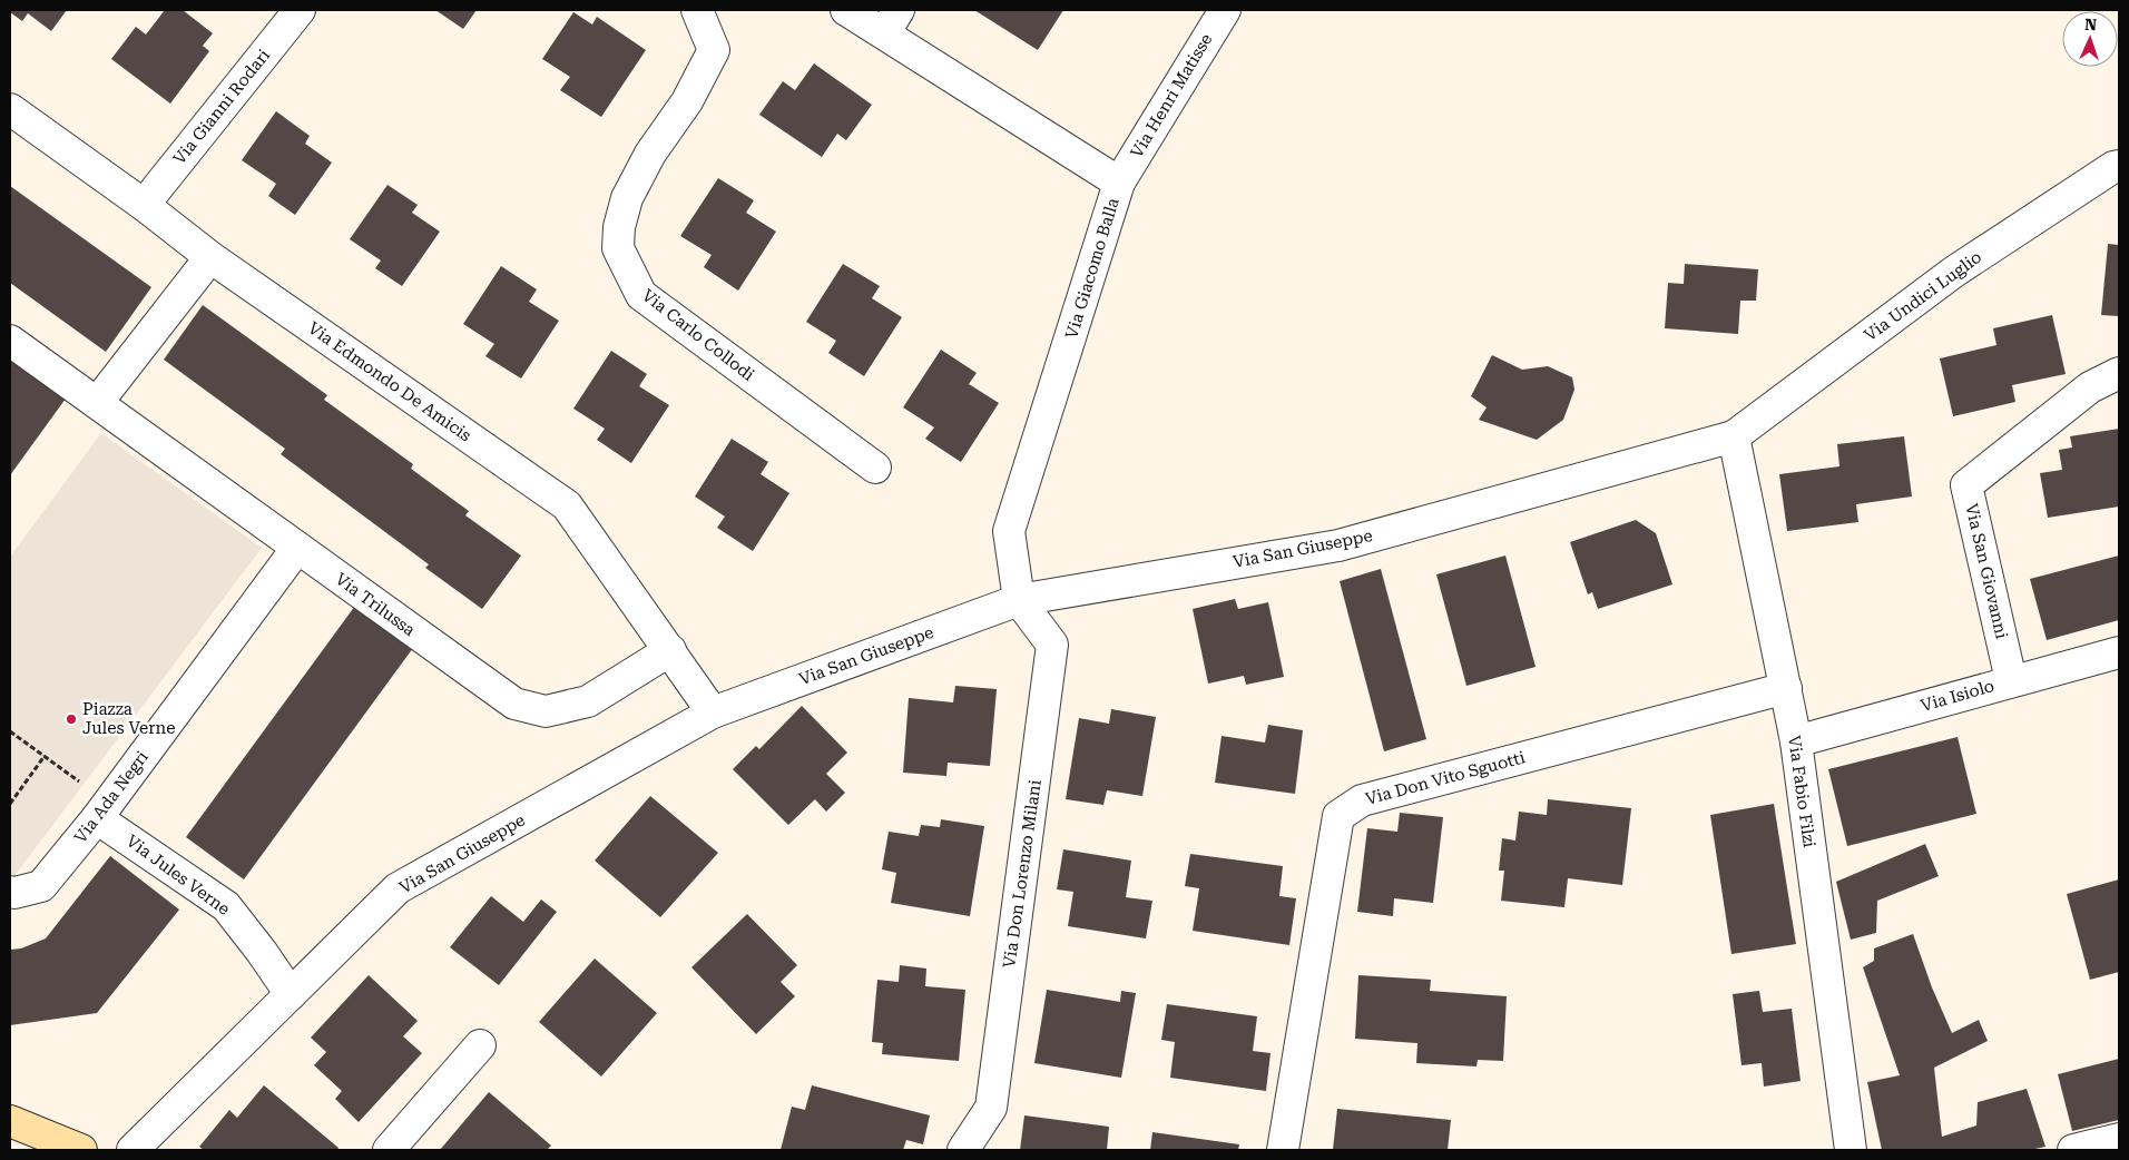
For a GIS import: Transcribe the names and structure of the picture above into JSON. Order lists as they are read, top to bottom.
{
  "streets": {
    "street": [
      "Via Henri Matisse",
      "Via Gianni Rodari",
      "Via Giacomo Balla",
      "Via Undici Luglio",
      "Via Carlo Collodi",
      "Via Edmondo De Amicis",
      "Via San Giuseppe",
      "Via San Giovanni",
      "Via Trilussa",
      "Via Isiolo",
      "Via Don Vito Sguotti",
      "Via Fabio Filzi",
      "Via Ada Negri",
      "Via Don Lorenzo Milani",
      "Via Jules Verne"
    ]
  },
  "crossings": [
    ["Via Henri Matisse", "Via Giacomo Balla"],
    ["Via Gianni Rodari", "Via Edmondo De Amicis"],
    ["Via Giacomo Balla", "Via San Giuseppe"],
    ["Via Giacomo Balla", "Via Don Lorenzo Milani"],
    ["Via Undici Luglio", "Via San Giuseppe"],
    ["Via Undici Luglio", "Via Fabio Filzi"],
    ["Via Edmondo De Amicis", "Via San Giuseppe"],
    ["Via Edmondo De Amicis", "Via Trilussa"],
    ["Via San Giuseppe", "Via Fabio Filzi"],
    ["Via San Giuseppe", "Via Don Lorenzo Milani"],
    ["Via San Giuseppe", "Via Jules Verne"],
    ["Via San Giovanni", "Via Isiolo"],
    ["Via Trilussa", "Via Ada Negri"],
    ["Via Isiolo", "Via Fabio Filzi"],
    ["Via Don Vito Sguotti", "Via Fabio Filzi"],
    ["Via Ada Negri", "Via Jules Verne"]
  ],
  "places": ["Piazza Jules Verne"],
  "north": "top"
}
